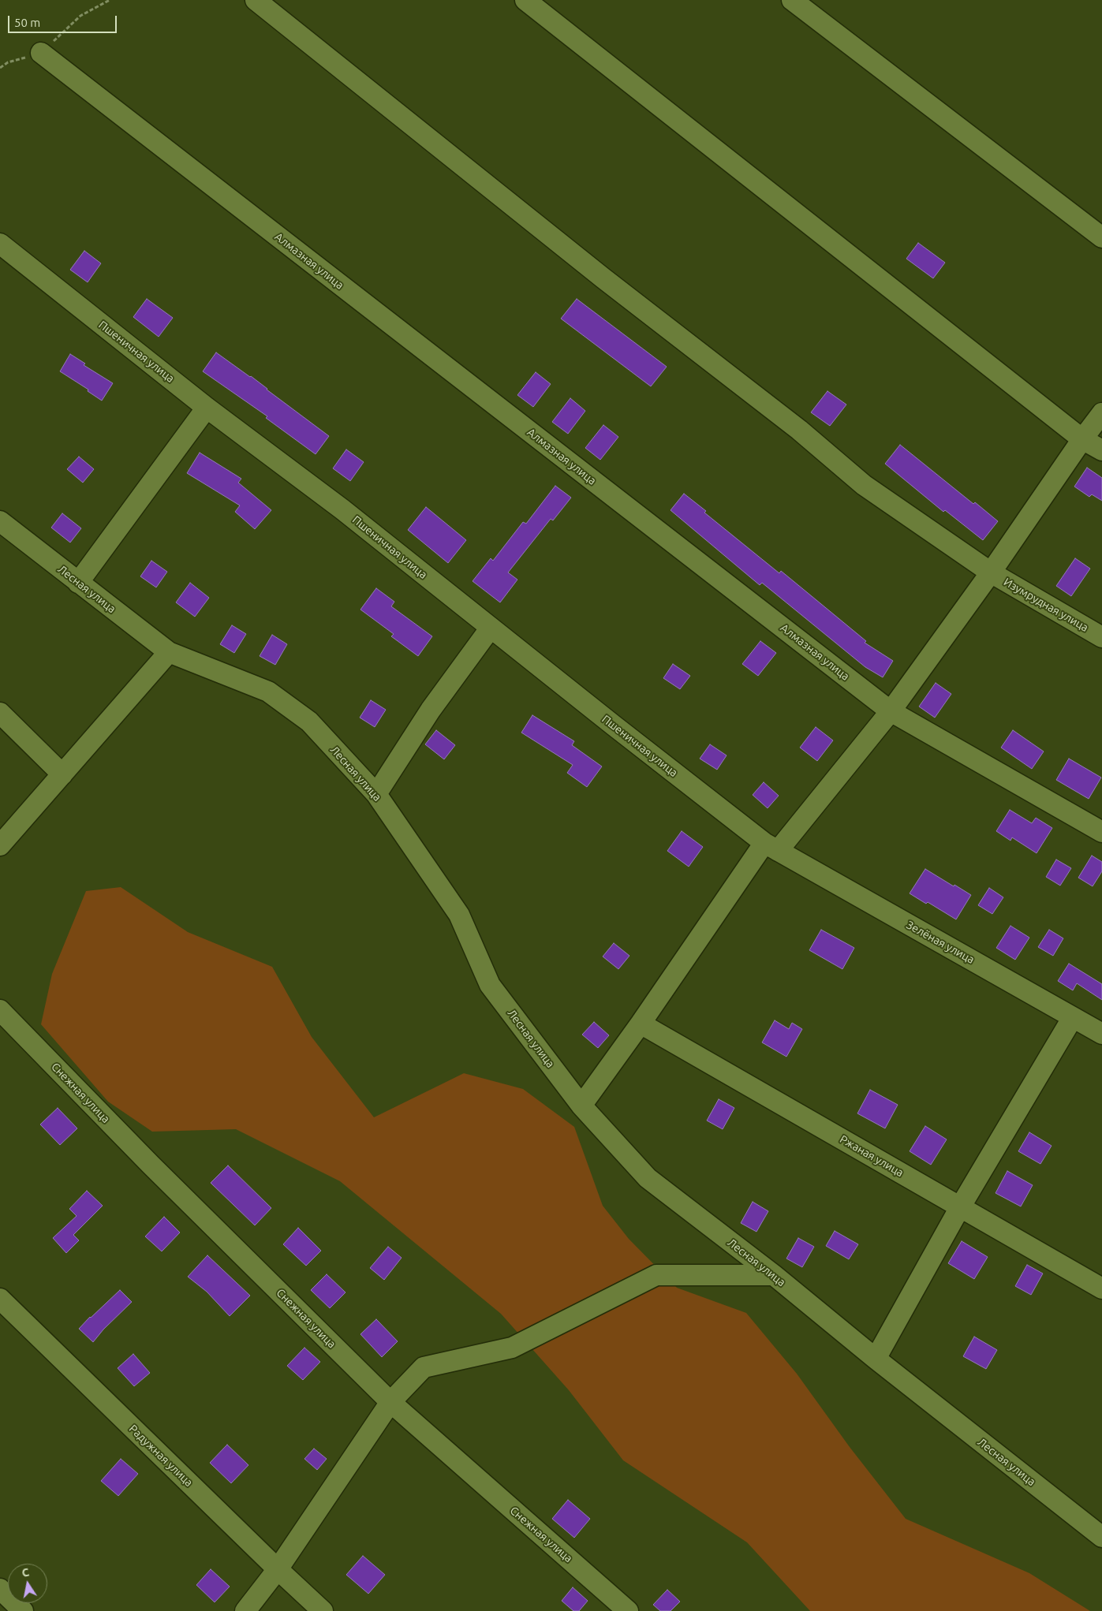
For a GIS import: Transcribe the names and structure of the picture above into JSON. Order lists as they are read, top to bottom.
{
  "streets": {
    "street": [
      "Алмазная улица",
      "Пшеничная улица",
      "Лесная улица",
      "Изумрудная улица",
      "Зелёная улица",
      "Снежная улица",
      "Ржаная улица",
      "Радужная улица"
    ]
  },
  "crossings": [
    ["Пшеничная улица", "Зелёная улица"]
  ],
  "scale_bar": "50 m",
  "north": "top"
}
